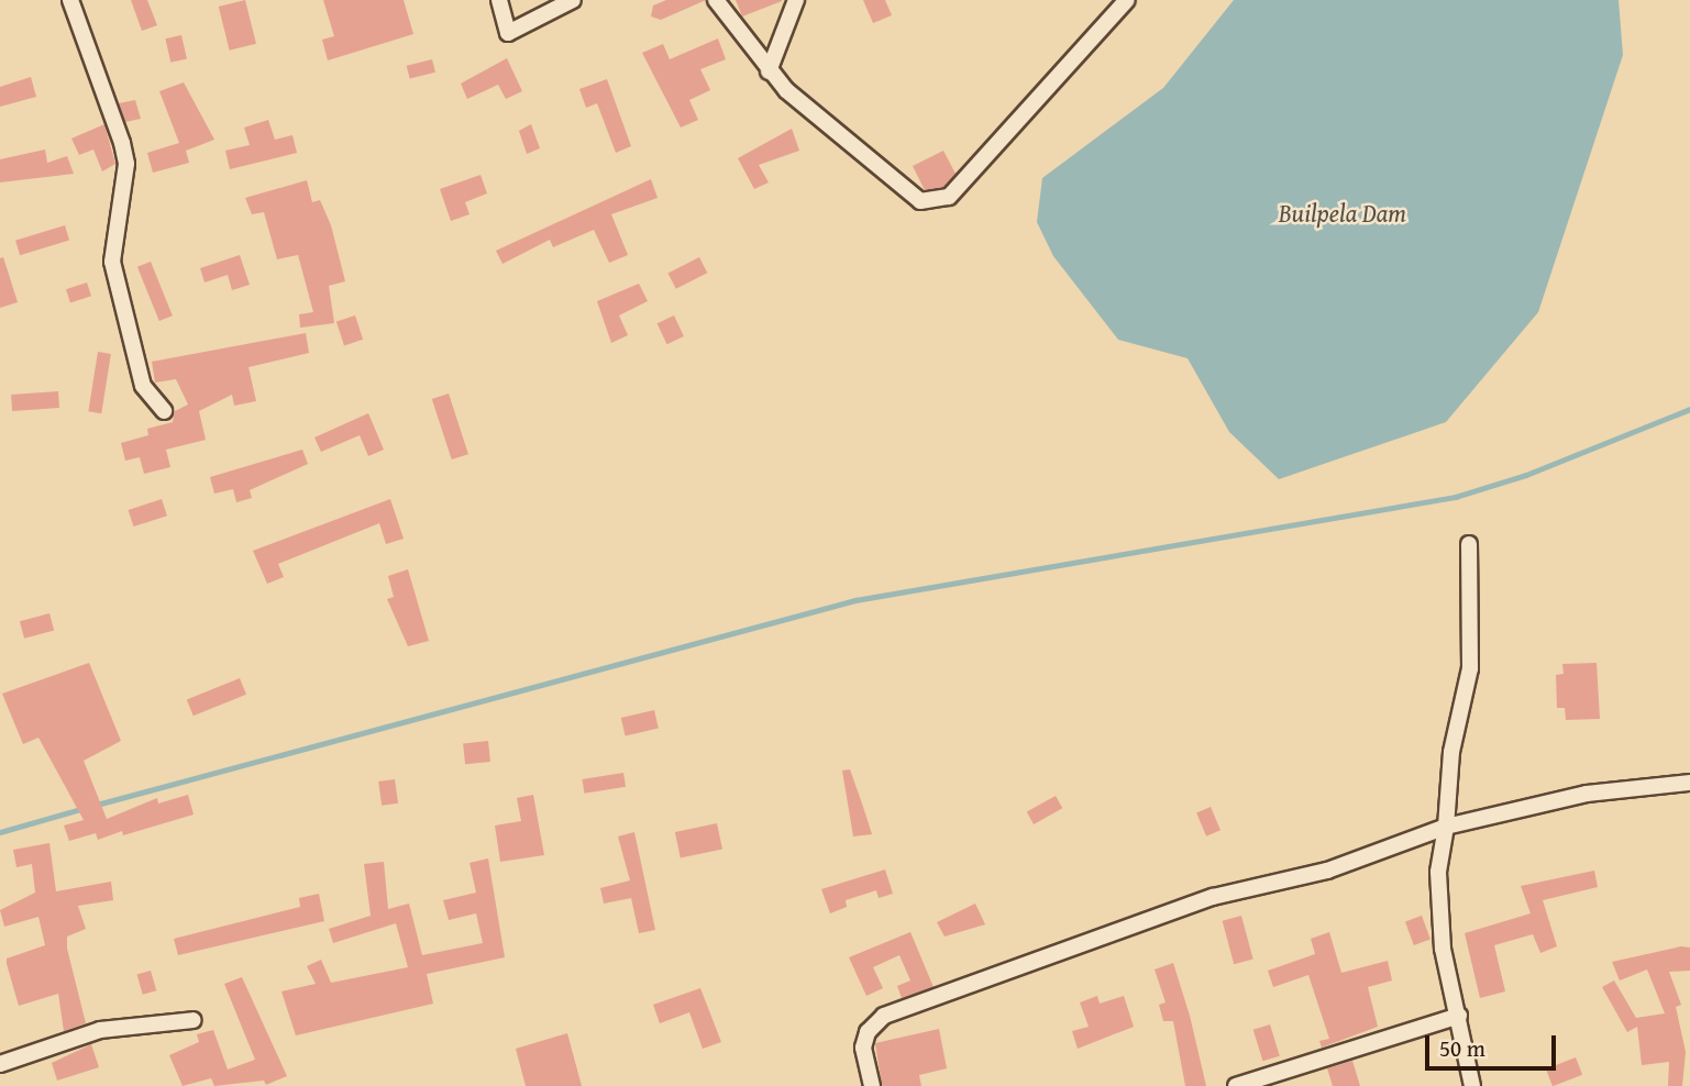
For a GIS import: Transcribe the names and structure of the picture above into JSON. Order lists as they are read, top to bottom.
{
  "water": ["Builpela Dam"],
  "scale_bar": "50 m"
}
